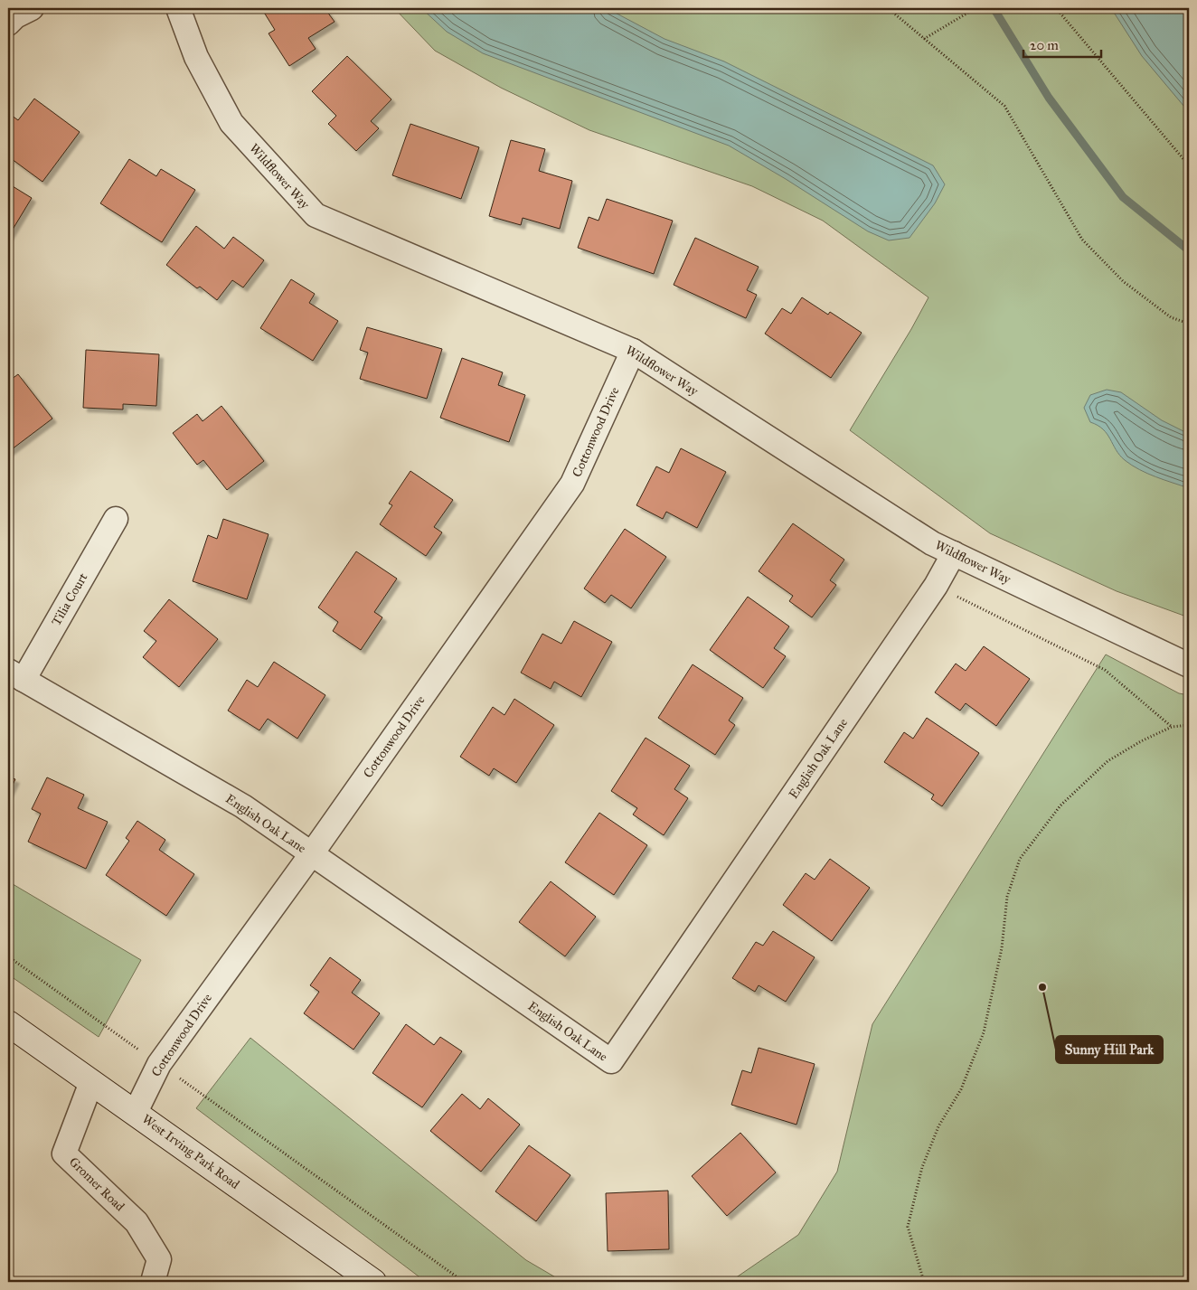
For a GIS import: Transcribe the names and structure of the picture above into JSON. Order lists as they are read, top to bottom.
{
  "streets": {
    "main road": ["West Irving Park Road"],
    "street": [
      "Wildflower Way",
      "Cottonwood Drive",
      "Tilia Court",
      "English Oak Lane",
      "Gromer Road"
    ]
  },
  "crossings": [
    ["Wildflower Way", "Cottonwood Drive"],
    ["Wildflower Way", "English Oak Lane"],
    ["Cottonwood Drive", "English Oak Lane"],
    ["Cottonwood Drive", "West Irving Park Road"],
    ["Tilia Court", "English Oak Lane"],
    ["West Irving Park Road", "Gromer Road"]
  ],
  "places": ["Sunny Hill Park"],
  "scale_bar": "20 m"
}
